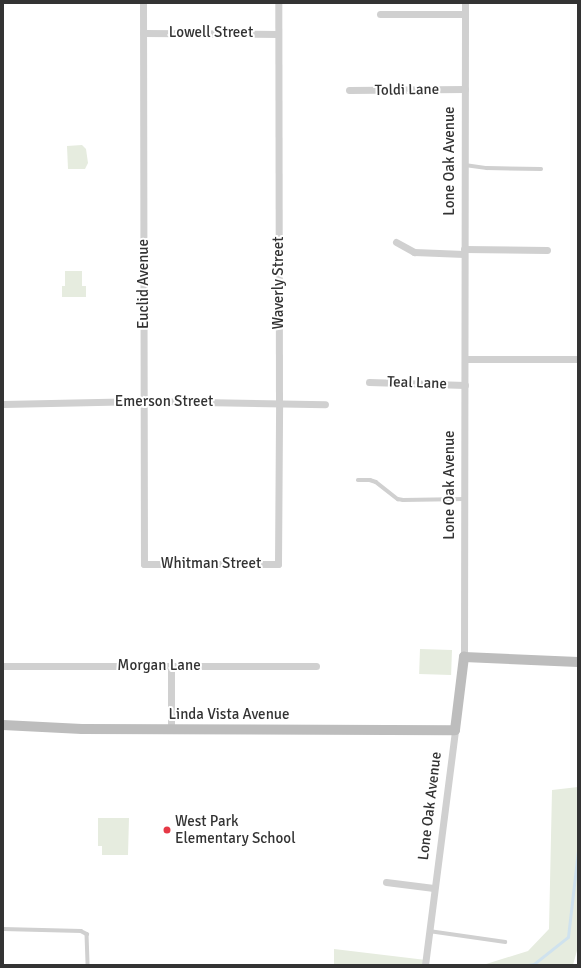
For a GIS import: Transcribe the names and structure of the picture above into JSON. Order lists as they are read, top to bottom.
{
  "streets": {
    "street": [
      "Lowell Street",
      "Toldi Lane",
      "Lone Oak Avenue",
      "Waverly Street",
      "Euclid Avenue",
      "Teal Lane",
      "Emerson Street",
      "Whitman Street",
      "Morgan Lane",
      "Linda Vista Avenue"
    ]
  },
  "crossings": [
    ["Lowell Street", "Waverly Street"],
    ["Lowell Street", "Euclid Avenue"],
    ["Toldi Lane", "Lone Oak Avenue"],
    ["Lone Oak Avenue", "Teal Lane"],
    ["Lone Oak Avenue", "Linda Vista Avenue"],
    ["Waverly Street", "Emerson Street"],
    ["Waverly Street", "Whitman Street"],
    ["Euclid Avenue", "Emerson Street"],
    ["Euclid Avenue", "Whitman Street"]
  ],
  "places": ["West Park Elementary School"]
}
